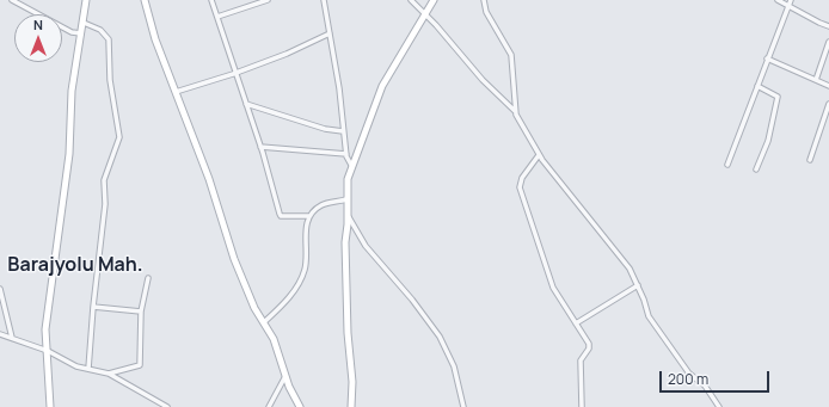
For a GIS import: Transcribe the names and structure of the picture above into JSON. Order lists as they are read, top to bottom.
{
  "districts": ["Barajyolu Mah."],
  "scale_bar": "200 m",
  "north": "top"
}
